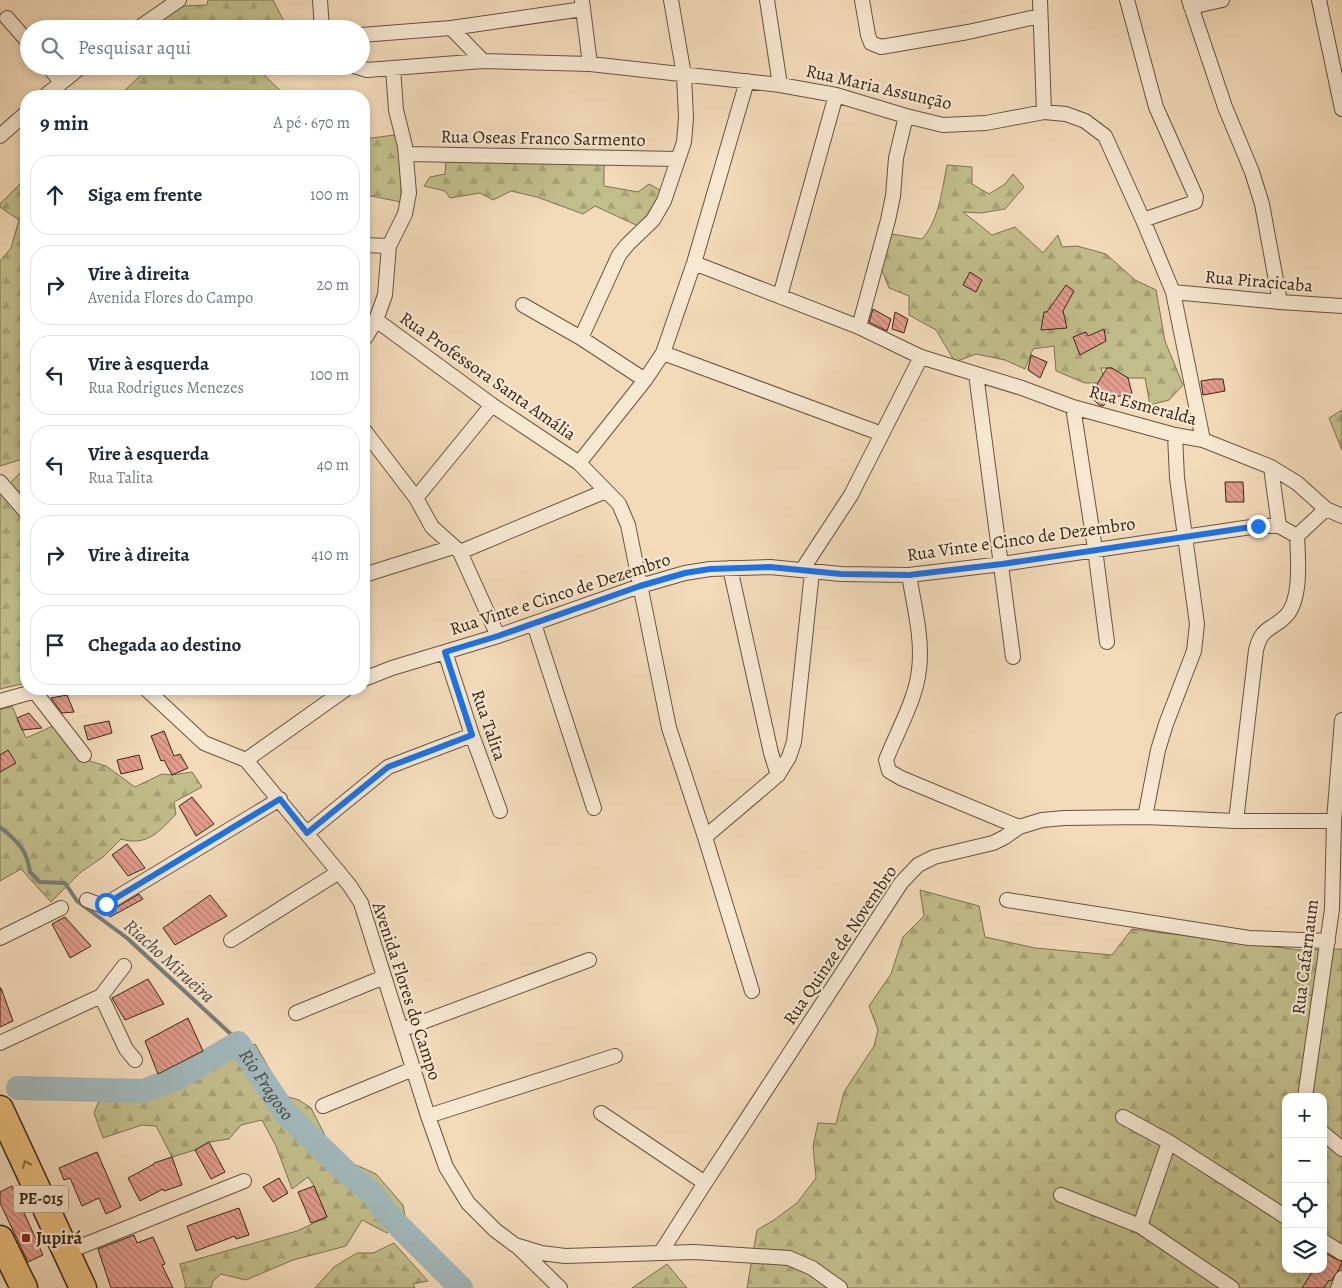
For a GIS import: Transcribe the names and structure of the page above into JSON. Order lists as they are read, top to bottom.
{
  "streets": {
    "highway": ["PE-015"],
    "street": [
      "Rua Maria Assunção",
      "Rua Oseas Franco Sarmento",
      "Rua Piracicaba",
      "Rua Professora Santa Amália",
      "Rua Esmeralda",
      "Rua Vinte e Cinco de Dezembro",
      "Rua Talita",
      "Rua Quinze de Novembro",
      "Rua Cafarnaum",
      "Avenida Flores do Campo"
    ]
  },
  "crossings": [
    ["Rua Maria Assunção", "Rua Piracicaba"],
    ["Rua Maria Assunção", "Rua Esmeralda"],
    ["Rua Professora Santa Amália", "Rua Vinte e Cinco de Dezembro"],
    ["Rua Vinte e Cinco de Dezembro", "Rua Talita"],
    ["Rua Quinze de Novembro", "Rua Cafarnaum"],
    ["Rua Quinze de Novembro", "Avenida Flores do Campo"]
  ],
  "water": ["Riacho Mirueira", "Rio Fragoso"],
  "places": {
    "transit": ["Jupirá"]
  },
  "page": {
    "search": "Pesquisar aqui",
    "heading": ["9 min", "A pé · 670 m"],
    "list": [
      ["Siga em frente", "100 m"],
      ["Vire à direita", "Avenida Flores do Campo", "20 m"],
      ["Vire à esquerda", "Rua Rodrigues Menezes", "100 m"],
      ["Vire à esquerda", "Rua Talita", "40 m"],
      ["Vire à direita", "410 m"],
      "Chegada ao destino"
    ],
    "map_buttons": ["+", "−"]
  }
}
